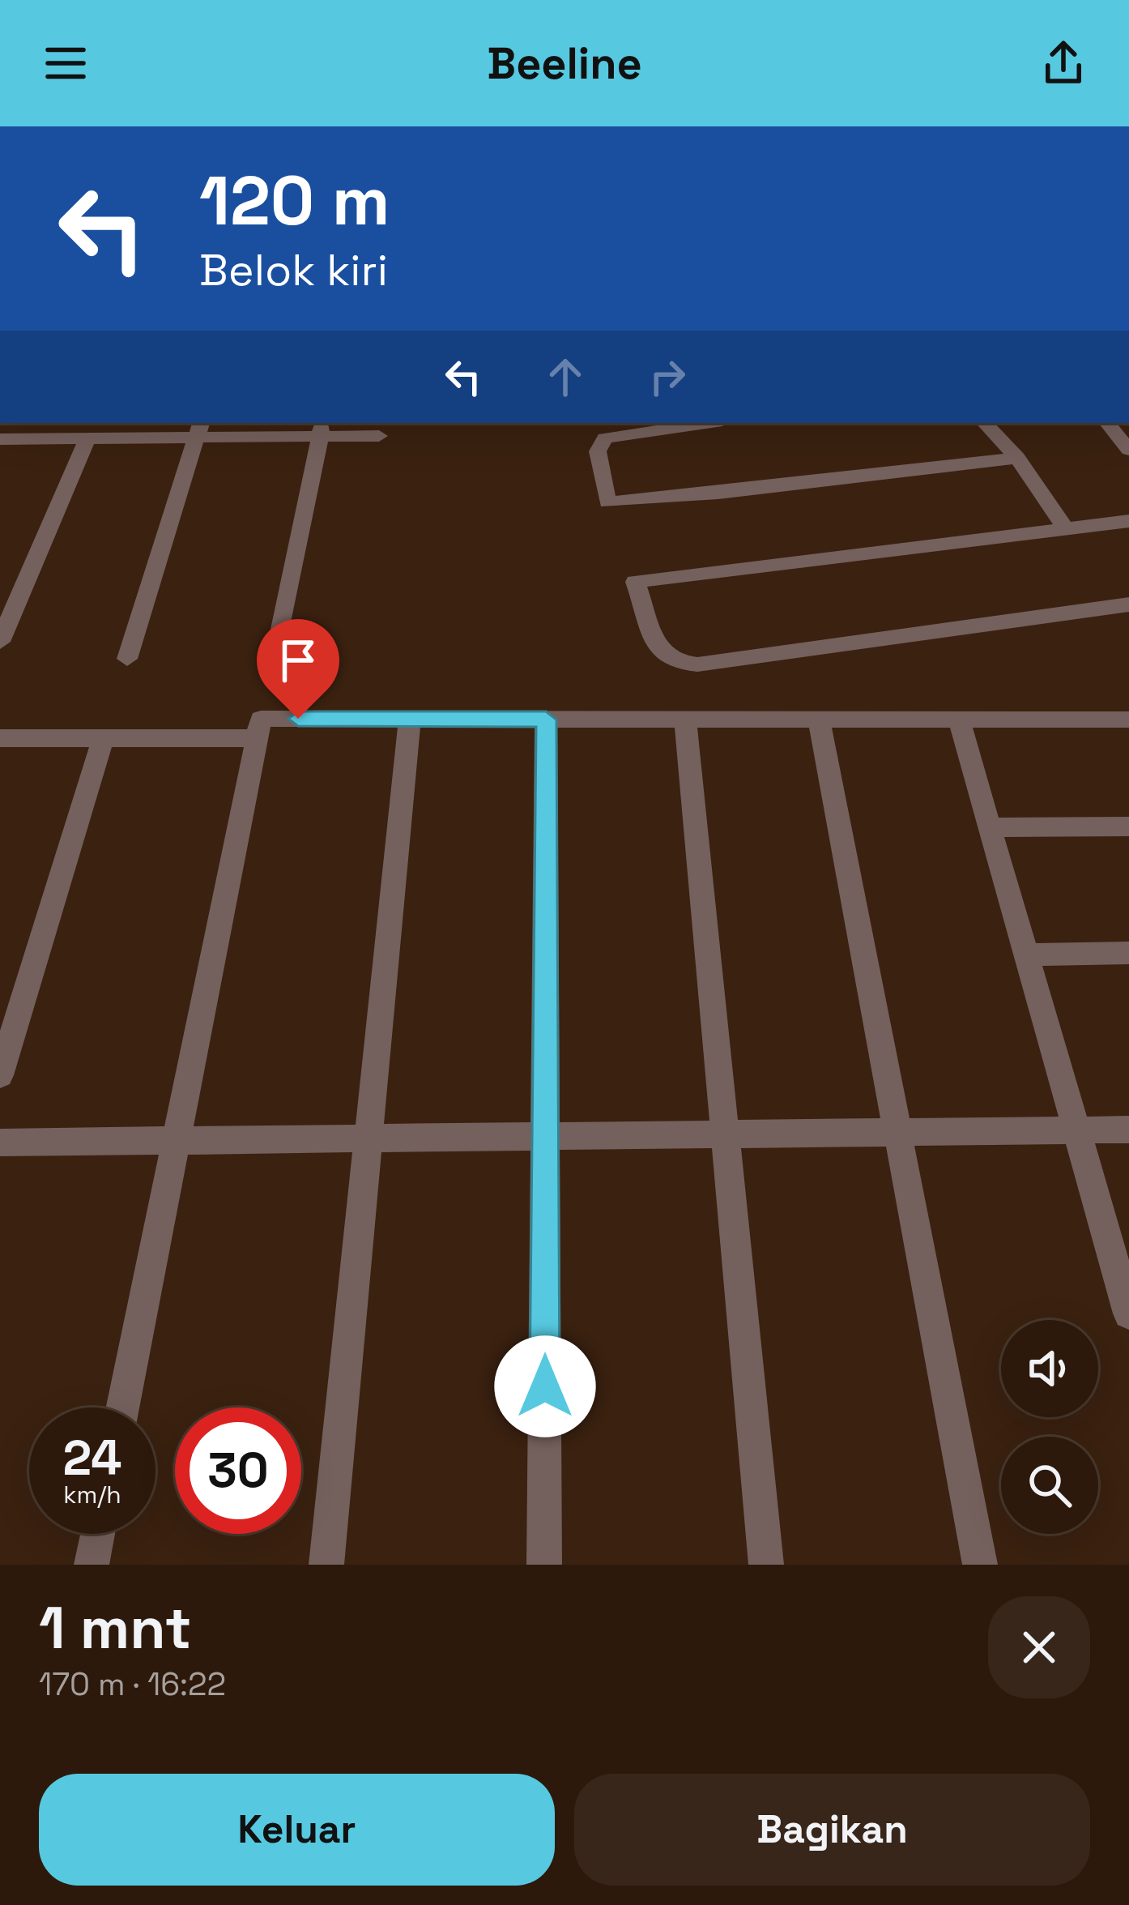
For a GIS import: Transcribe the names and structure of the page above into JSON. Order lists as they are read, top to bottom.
{
  "page": {
    "header": "Beeline",
    "turn": ["120 m", "Belok kiri"],
    "speed": "24 km/h",
    "limit": "30",
    "heading": ["1 mnt", "170 m · 16:22"],
    "buttons": ["Keluar", "Bagikan"]
  }
}
